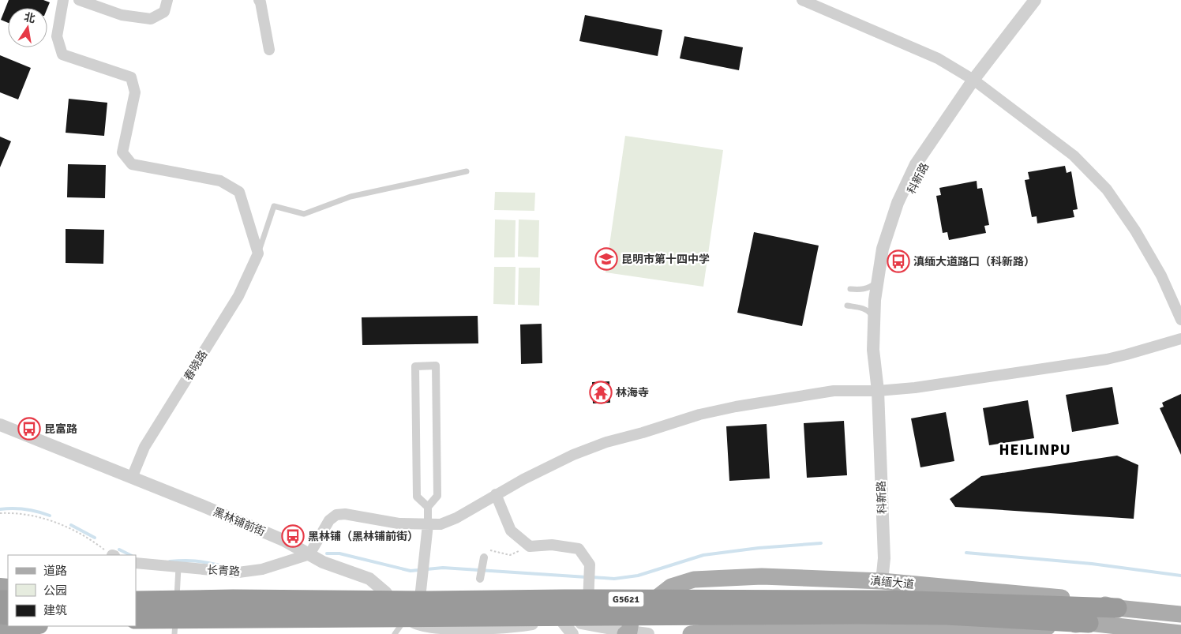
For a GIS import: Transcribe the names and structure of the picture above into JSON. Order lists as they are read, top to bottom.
{
  "streets": {
    "highway": ["G5621"],
    "main road": ["滇缅大道"],
    "street": [
      "科新路",
      "春晓路",
      "黑林铺前街",
      "长青路"
    ]
  },
  "crossings": [
    ["科新路", "滇缅大道"],
    ["春晓路", "黑林铺前街"],
    ["黑林铺前街", "长青路"],
    ["滇缅大道", "G5621"]
  ],
  "districts": ["HEILINPU"],
  "places": {
    "school or university": ["昆明市第十四中学"],
    "bus stop": ["滇缅大道路口（科新路）", "昆富路", "黑林铺（黑林铺前街）"],
    "temple": ["林海寺"]
  },
  "legend": ["道路", "公园", "建筑"],
  "north": "top"
}
